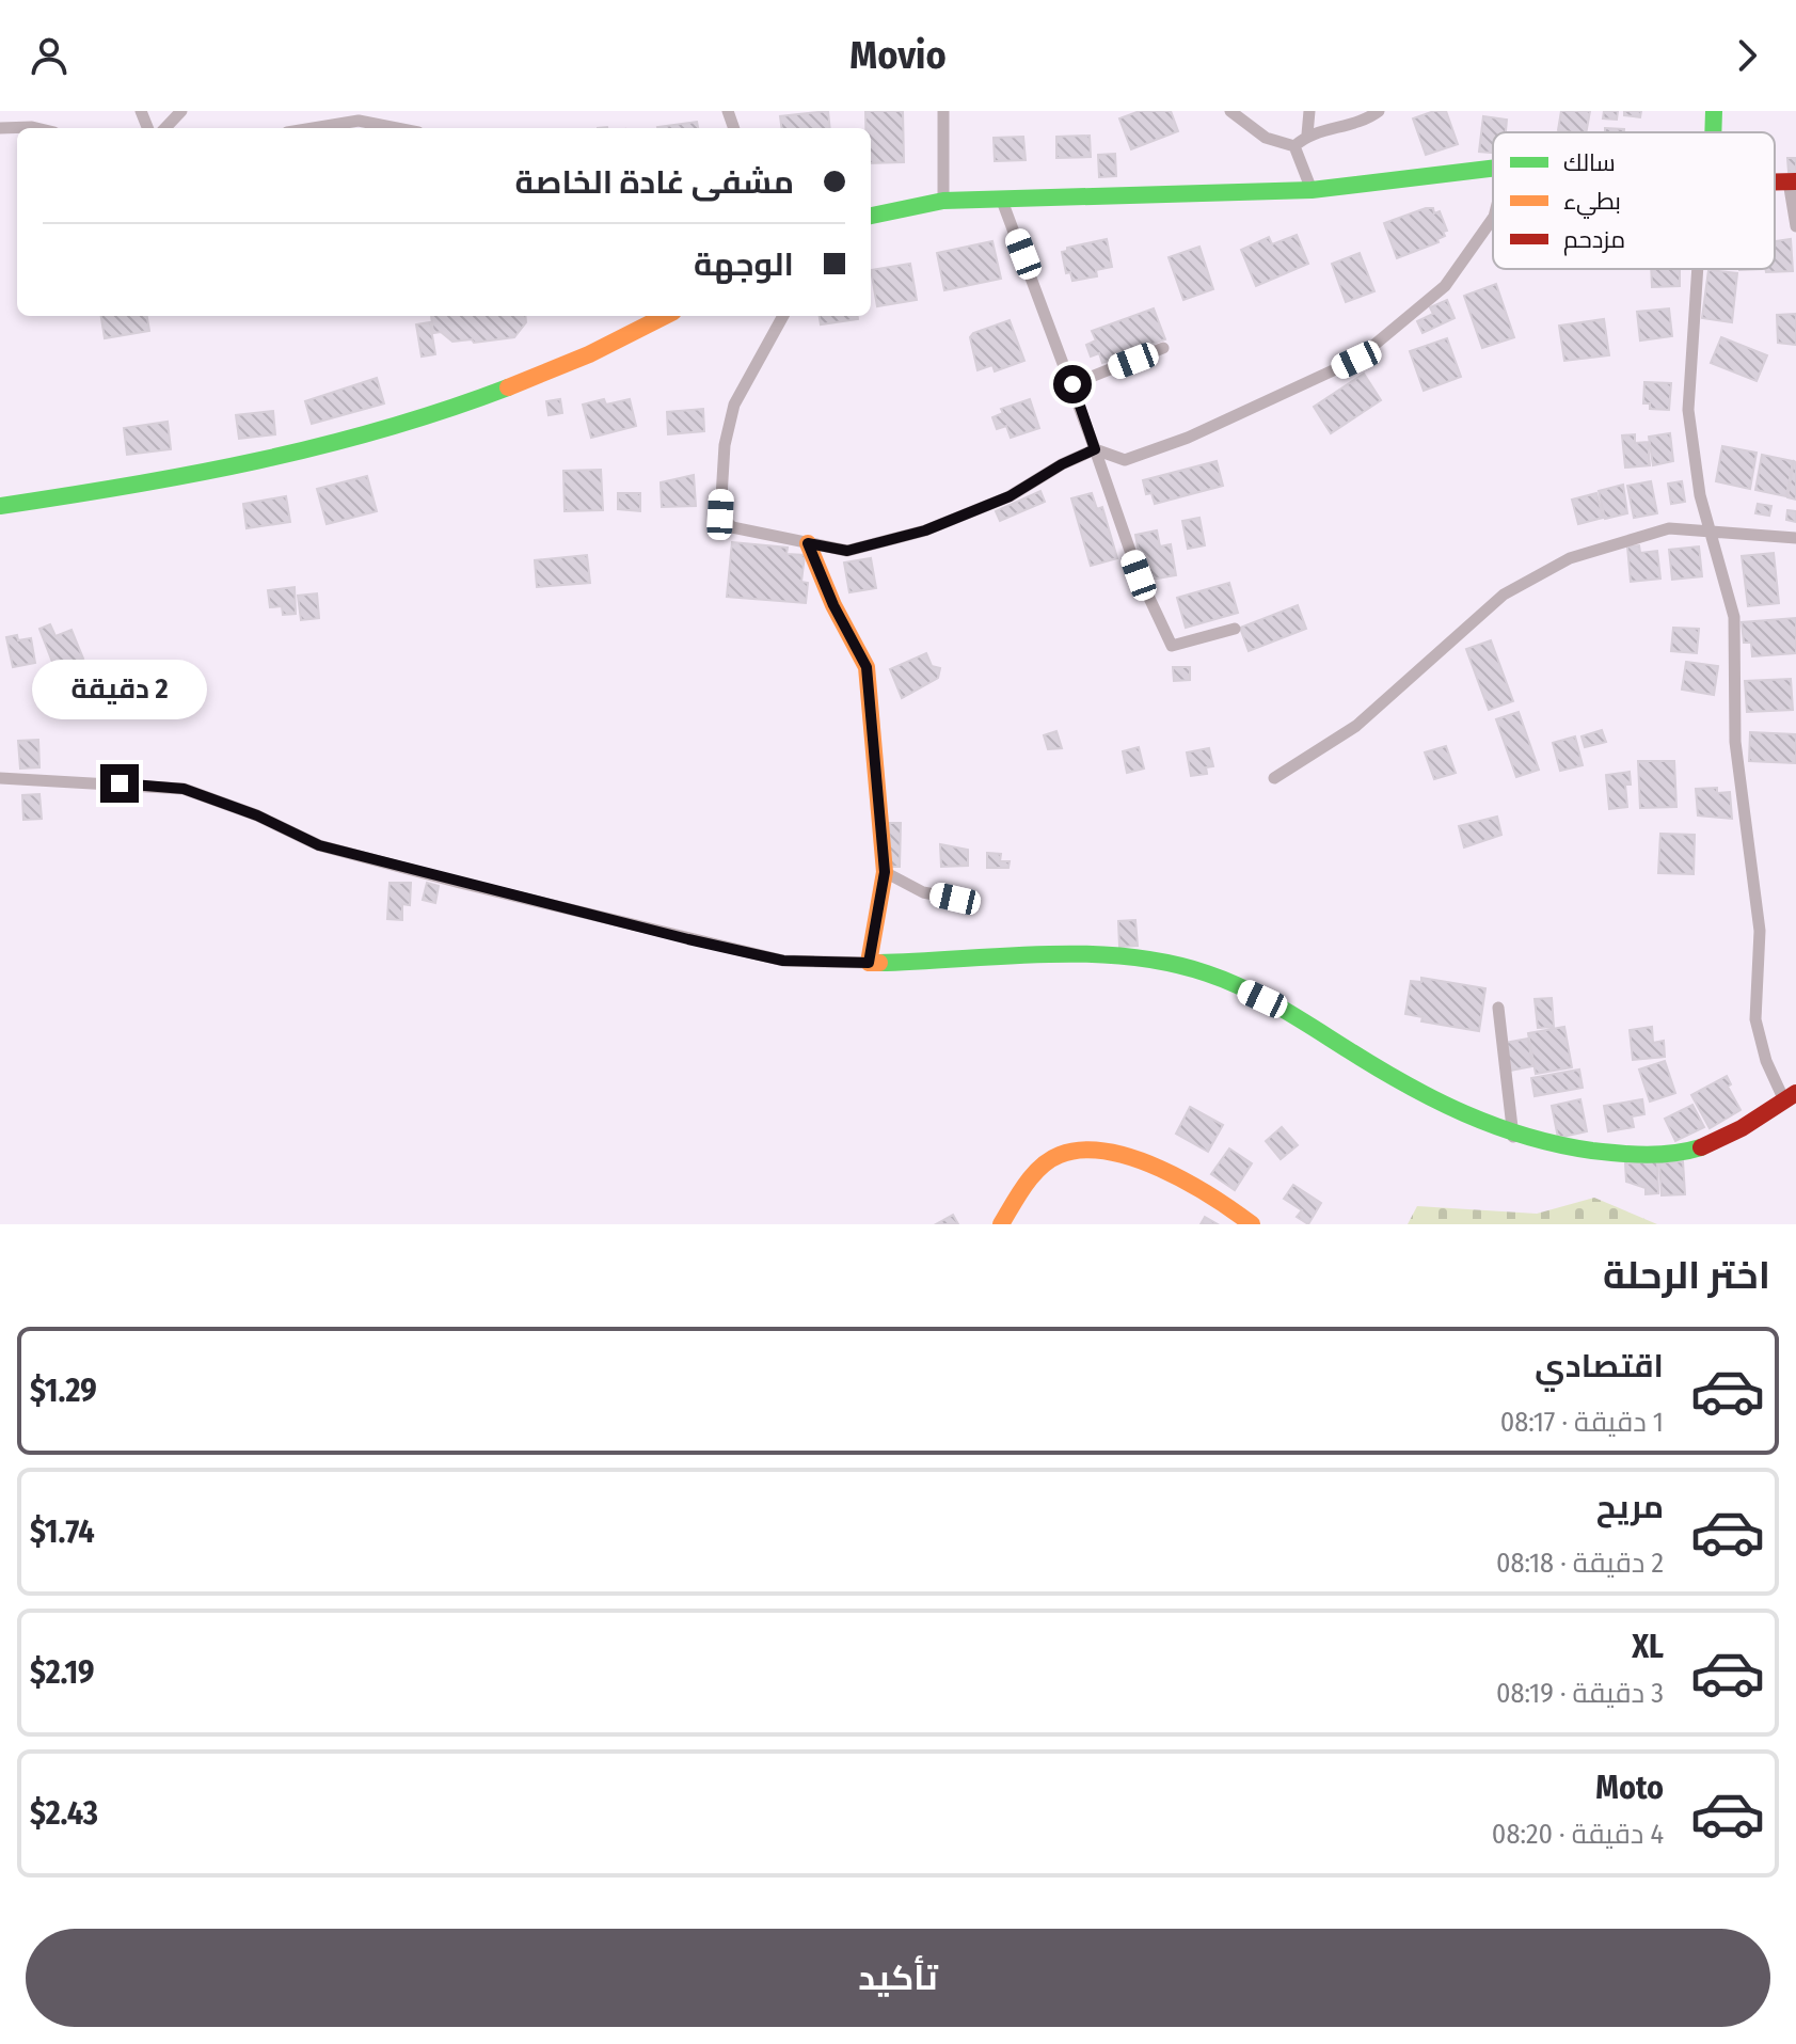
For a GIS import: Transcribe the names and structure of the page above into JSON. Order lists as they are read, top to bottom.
{
  "legend": ["سالك", "بطيء", "مزدحم"],
  "page": {
    "header": "Movio",
    "banner": ["مشفى غادة الخاصة", "الوجهة"],
    "bubble": "2 دقيقة",
    "heading": "اختر الرحلة",
    "list": [
      {
        "name": "اقتصادي",
        "note": "1 دقيقة · 08:17",
        "value": "$1.29"
      },
      {
        "name": "مريح",
        "note": "2 دقيقة · 08:18",
        "value": "$1.74"
      },
      {
        "name": "XL",
        "note": "3 دقيقة · 08:19",
        "value": "$2.19"
      },
      {
        "name": "Moto",
        "note": "4 دقيقة · 08:20",
        "value": "$2.43"
      }
    ],
    "buttons": "تأكيد"
  }
}
